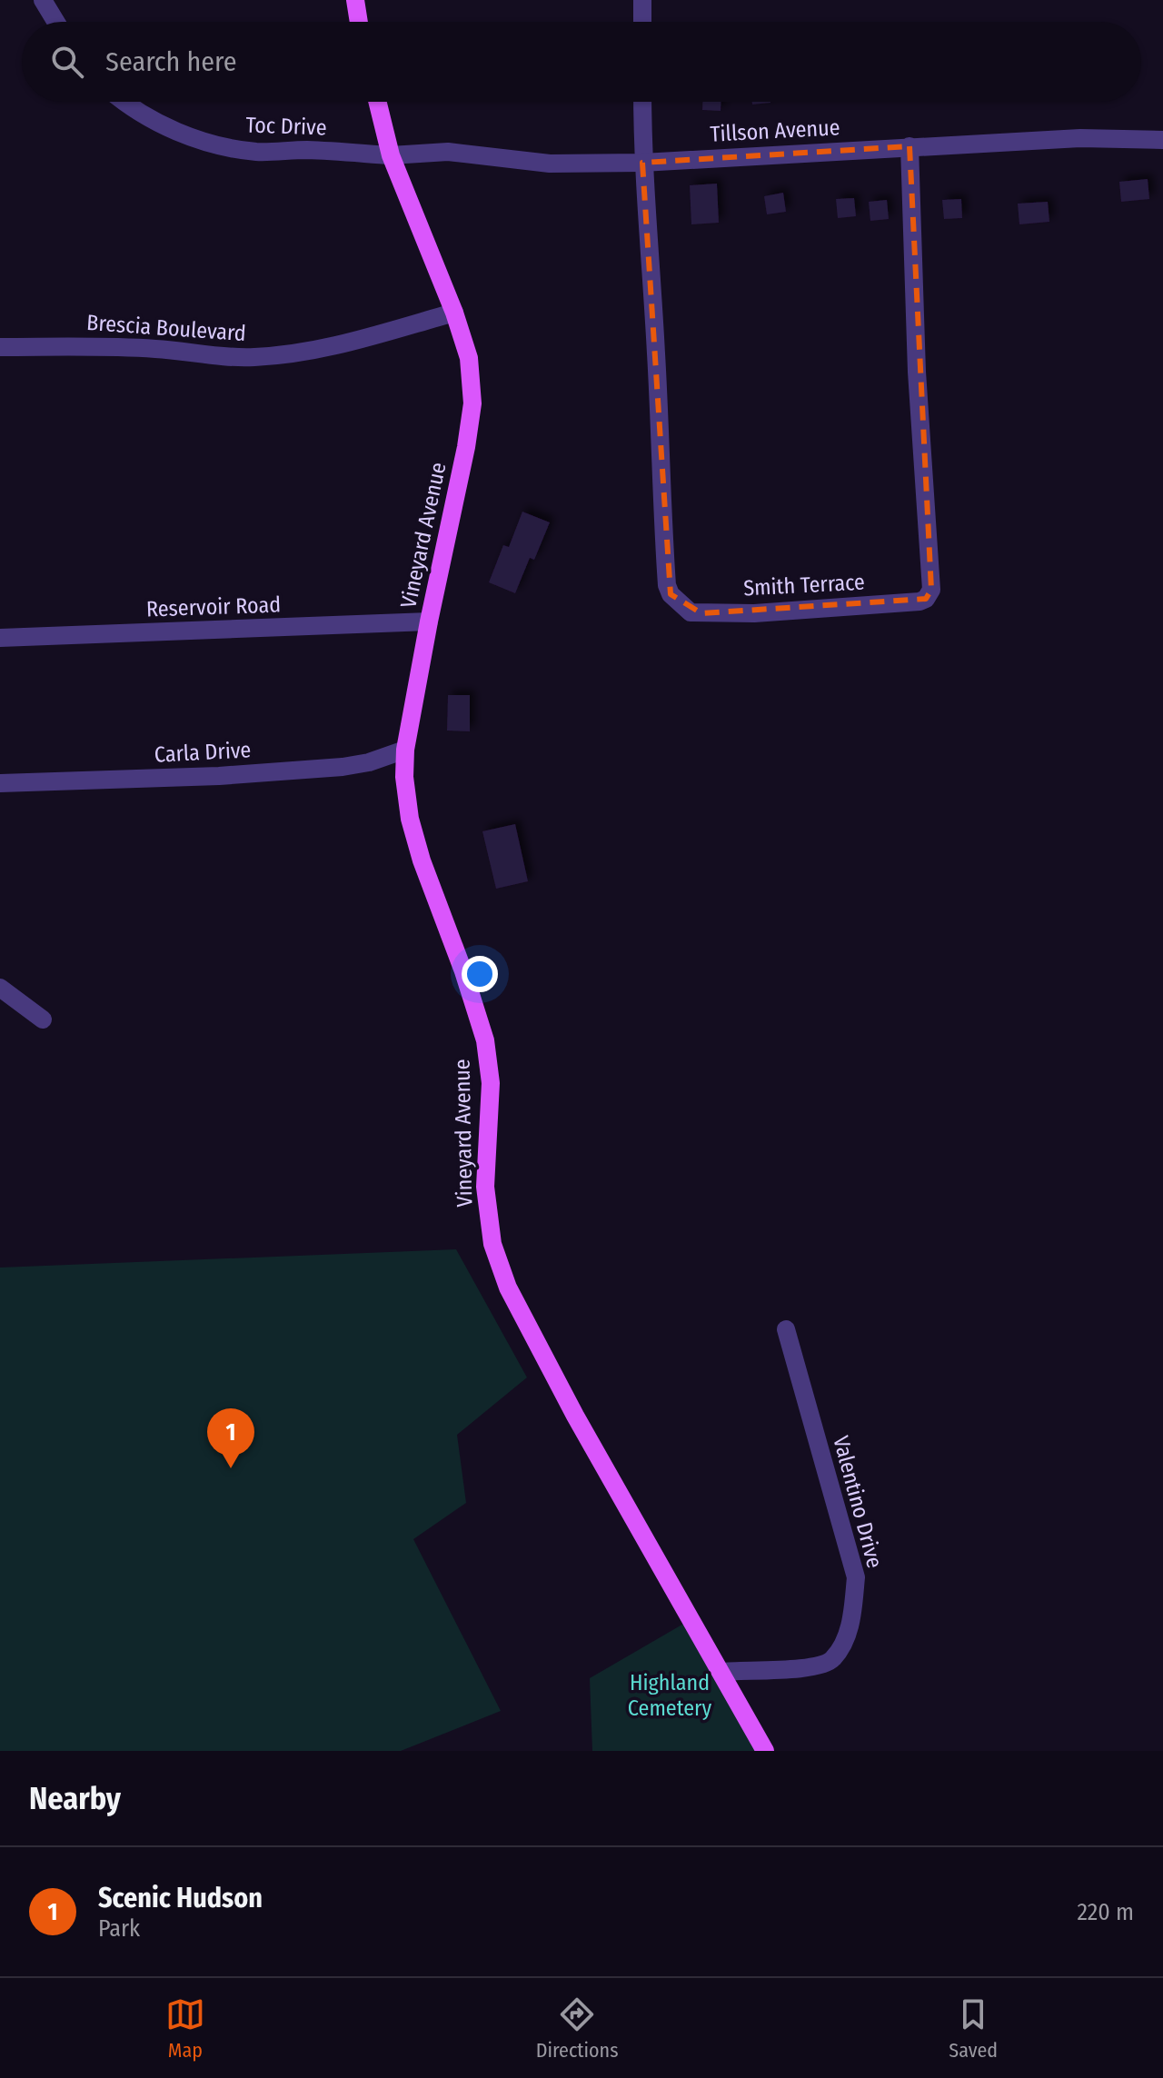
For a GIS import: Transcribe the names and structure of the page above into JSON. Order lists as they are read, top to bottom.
{
  "streets": {
    "main road": ["Vineyard Avenue"],
    "street": [
      "Toc Drive",
      "Tillson Avenue",
      "Brescia Boulevard",
      "Smith Terrace",
      "Reservoir Road",
      "Carla Drive",
      "Valentino Drive"
    ]
  },
  "crossings": [
    ["Toc Drive", "Tillson Avenue"],
    ["Toc Drive", "Vineyard Avenue"],
    ["Tillson Avenue", "Vineyard Avenue"],
    ["Tillson Avenue", "Smith Terrace"],
    ["Brescia Boulevard", "Vineyard Avenue"],
    ["Vineyard Avenue", "Reservoir Road"],
    ["Vineyard Avenue", "Carla Drive"],
    ["Vineyard Avenue", "Valentino Drive"]
  ],
  "parks": ["Highland Cemetery"],
  "page": {
    "search": "Search here",
    "pins": "1",
    "heading": "Nearby",
    "list": [
      {
        "mark": "1",
        "name": "Scenic Hudson",
        "note": "Park",
        "value": "220 m"
      }
    ],
    "nav": ["Map", "Directions", "Saved"]
  }
}
